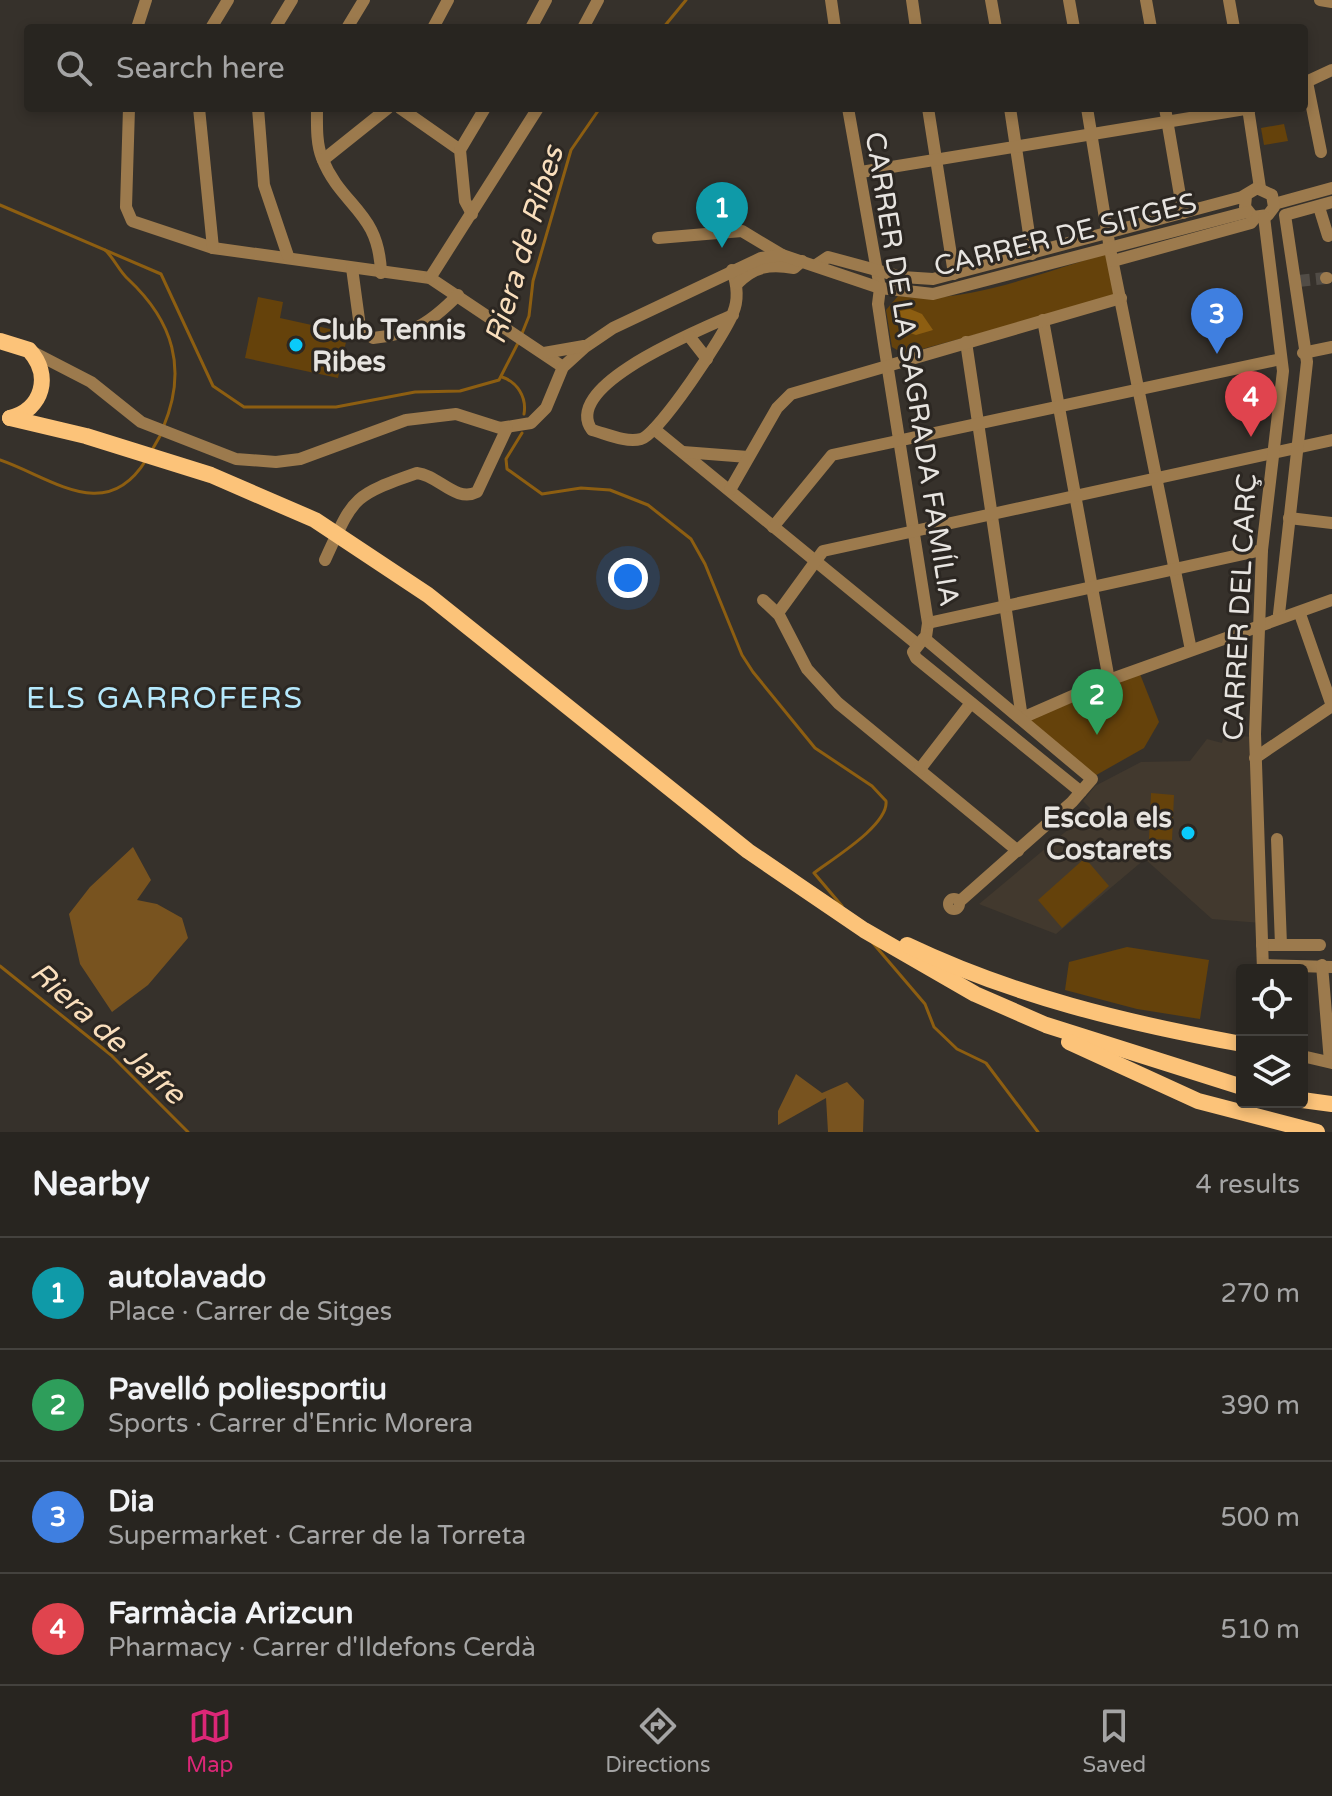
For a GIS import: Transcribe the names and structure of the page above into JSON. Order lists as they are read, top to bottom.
{
  "streets": {
    "street": ["CARRER DE SITGES", "CARRER DE LA SAGRADA FAMÍLIA", "CARRER DEL CARÇ"]
  },
  "crossings": [
    ["CARRER DE SITGES", "CARRER DE LA SAGRADA FAMÍLIA"],
    ["CARRER DE SITGES", "CARRER DEL CARÇ"]
  ],
  "districts": ["ELS GARROFERS"],
  "water": ["Riera de Ribes", "Riera de Jafre"],
  "places": ["Club Tennis Ribes", "Escola els Costarets"],
  "page": {
    "search": "Search here",
    "pins": [
      "1",
      "3",
      "4",
      "2"
    ],
    "heading": ["Nearby", "4 results"],
    "list": [
      {
        "mark": "1",
        "name": "autolavado",
        "note": "Place · Carrer de Sitges",
        "value": "270 m"
      },
      {
        "mark": "2",
        "name": "Pavelló poliesportiu",
        "note": "Sports · Carrer d'Enric Morera",
        "value": "390 m"
      },
      {
        "mark": "3",
        "name": "Dia",
        "note": "Supermarket · Carrer de la Torreta",
        "value": "500 m"
      },
      {
        "mark": "4",
        "name": "Farmàcia Arizcun",
        "note": "Pharmacy · Carrer d'Ildefons Cerdà",
        "value": "510 m"
      }
    ],
    "nav": ["Map", "Directions", "Saved"]
  }
}
